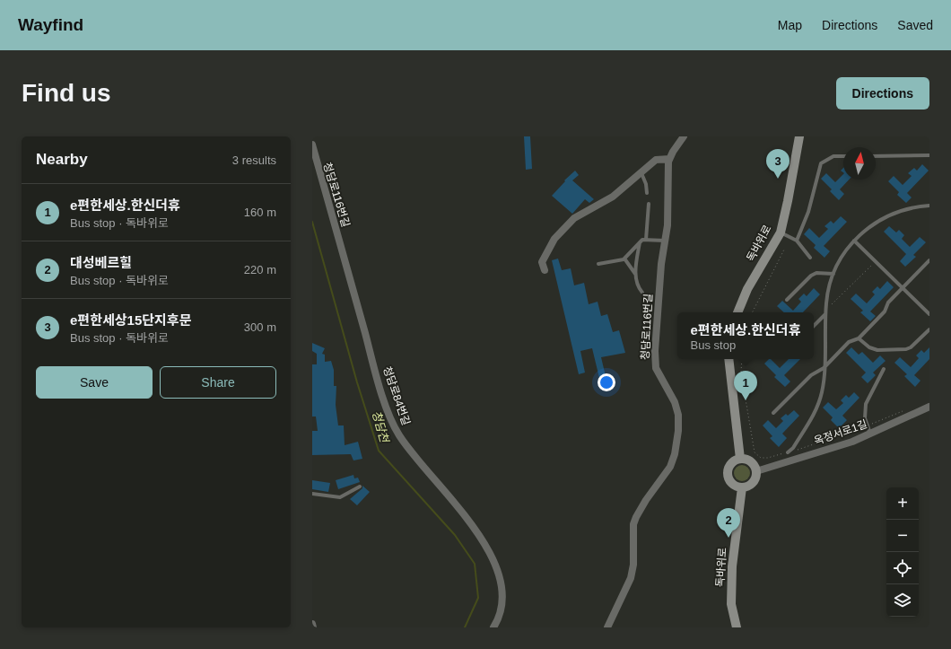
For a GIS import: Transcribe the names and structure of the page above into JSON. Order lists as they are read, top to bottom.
{
  "streets": {
    "main road": ["독바위로"],
    "street": ["청담로116번길", "청담로84번길", "옥정서로1길"]
  },
  "crossings": [
    ["청담로116번길", "청담로84번길"],
    ["독바위로", "옥정서로1길"]
  ],
  "water": ["청담천"],
  "north": "top",
  "page": {
    "header": "Wayfind",
    "nav": ["Map", "Directions", "Saved"],
    "buttons": [
      "Directions",
      ["Save", "Share"]
    ],
    "title": "Find us",
    "heading": ["Nearby", "3 results"],
    "pins": ["3", "1", "2"],
    "list": [
      {
        "mark": "1",
        "name": "e편한세상.한신더휴",
        "note": "Bus stop · 독바위로",
        "value": "160 m"
      },
      {
        "mark": "2",
        "name": "대성베르힐",
        "note": "Bus stop · 독바위로",
        "value": "220 m"
      },
      {
        "mark": "3",
        "name": "e편한세상15단지후문",
        "note": "Bus stop · 독바위로",
        "value": "300 m"
      }
    ],
    "popup": ["e편한세상.한신더휴", "Bus stop"],
    "map_buttons": ["+", "−"]
  }
}
